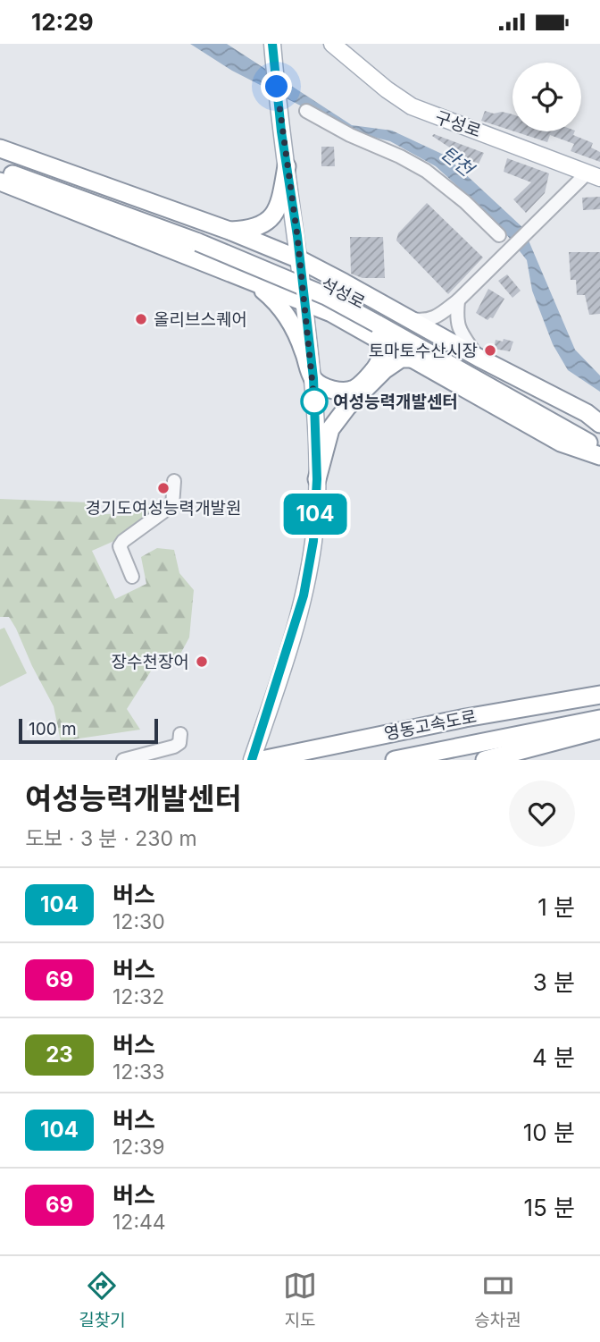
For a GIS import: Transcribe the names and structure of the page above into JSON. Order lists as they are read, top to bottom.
{
  "streets": {
    "highway": ["석성로", "영동고속도로"],
    "main road": ["구성로"]
  },
  "water": ["탄천"],
  "places": [
    "올리브스퀘어",
    "토마토수산시장",
    "여성능력개발센터",
    "경기도여성능력개발원",
    "장수천장어"
  ],
  "lines": ["bus line 104"],
  "scale_bar": "100 m",
  "page": {
    "status": "12:29",
    "on_map": "104",
    "scale": "100 m",
    "heading": ["여성능력개발센터", "도보 · 3 분 · 230 m"],
    "list": [
      {
        "mark": "104",
        "name": "버스",
        "note": "12:30",
        "value": "1 분"
      },
      {
        "mark": "69",
        "name": "버스",
        "note": "12:32",
        "value": "3 분"
      },
      {
        "mark": "23",
        "name": "버스",
        "note": "12:33",
        "value": "4 분"
      },
      {
        "mark": "104",
        "name": "버스",
        "note": "12:39",
        "value": "10 분"
      },
      {
        "mark": "69",
        "name": "버스",
        "note": "12:44",
        "value": "15 분"
      }
    ],
    "tabs": ["길찾기", "지도", "승차권"]
  }
}
